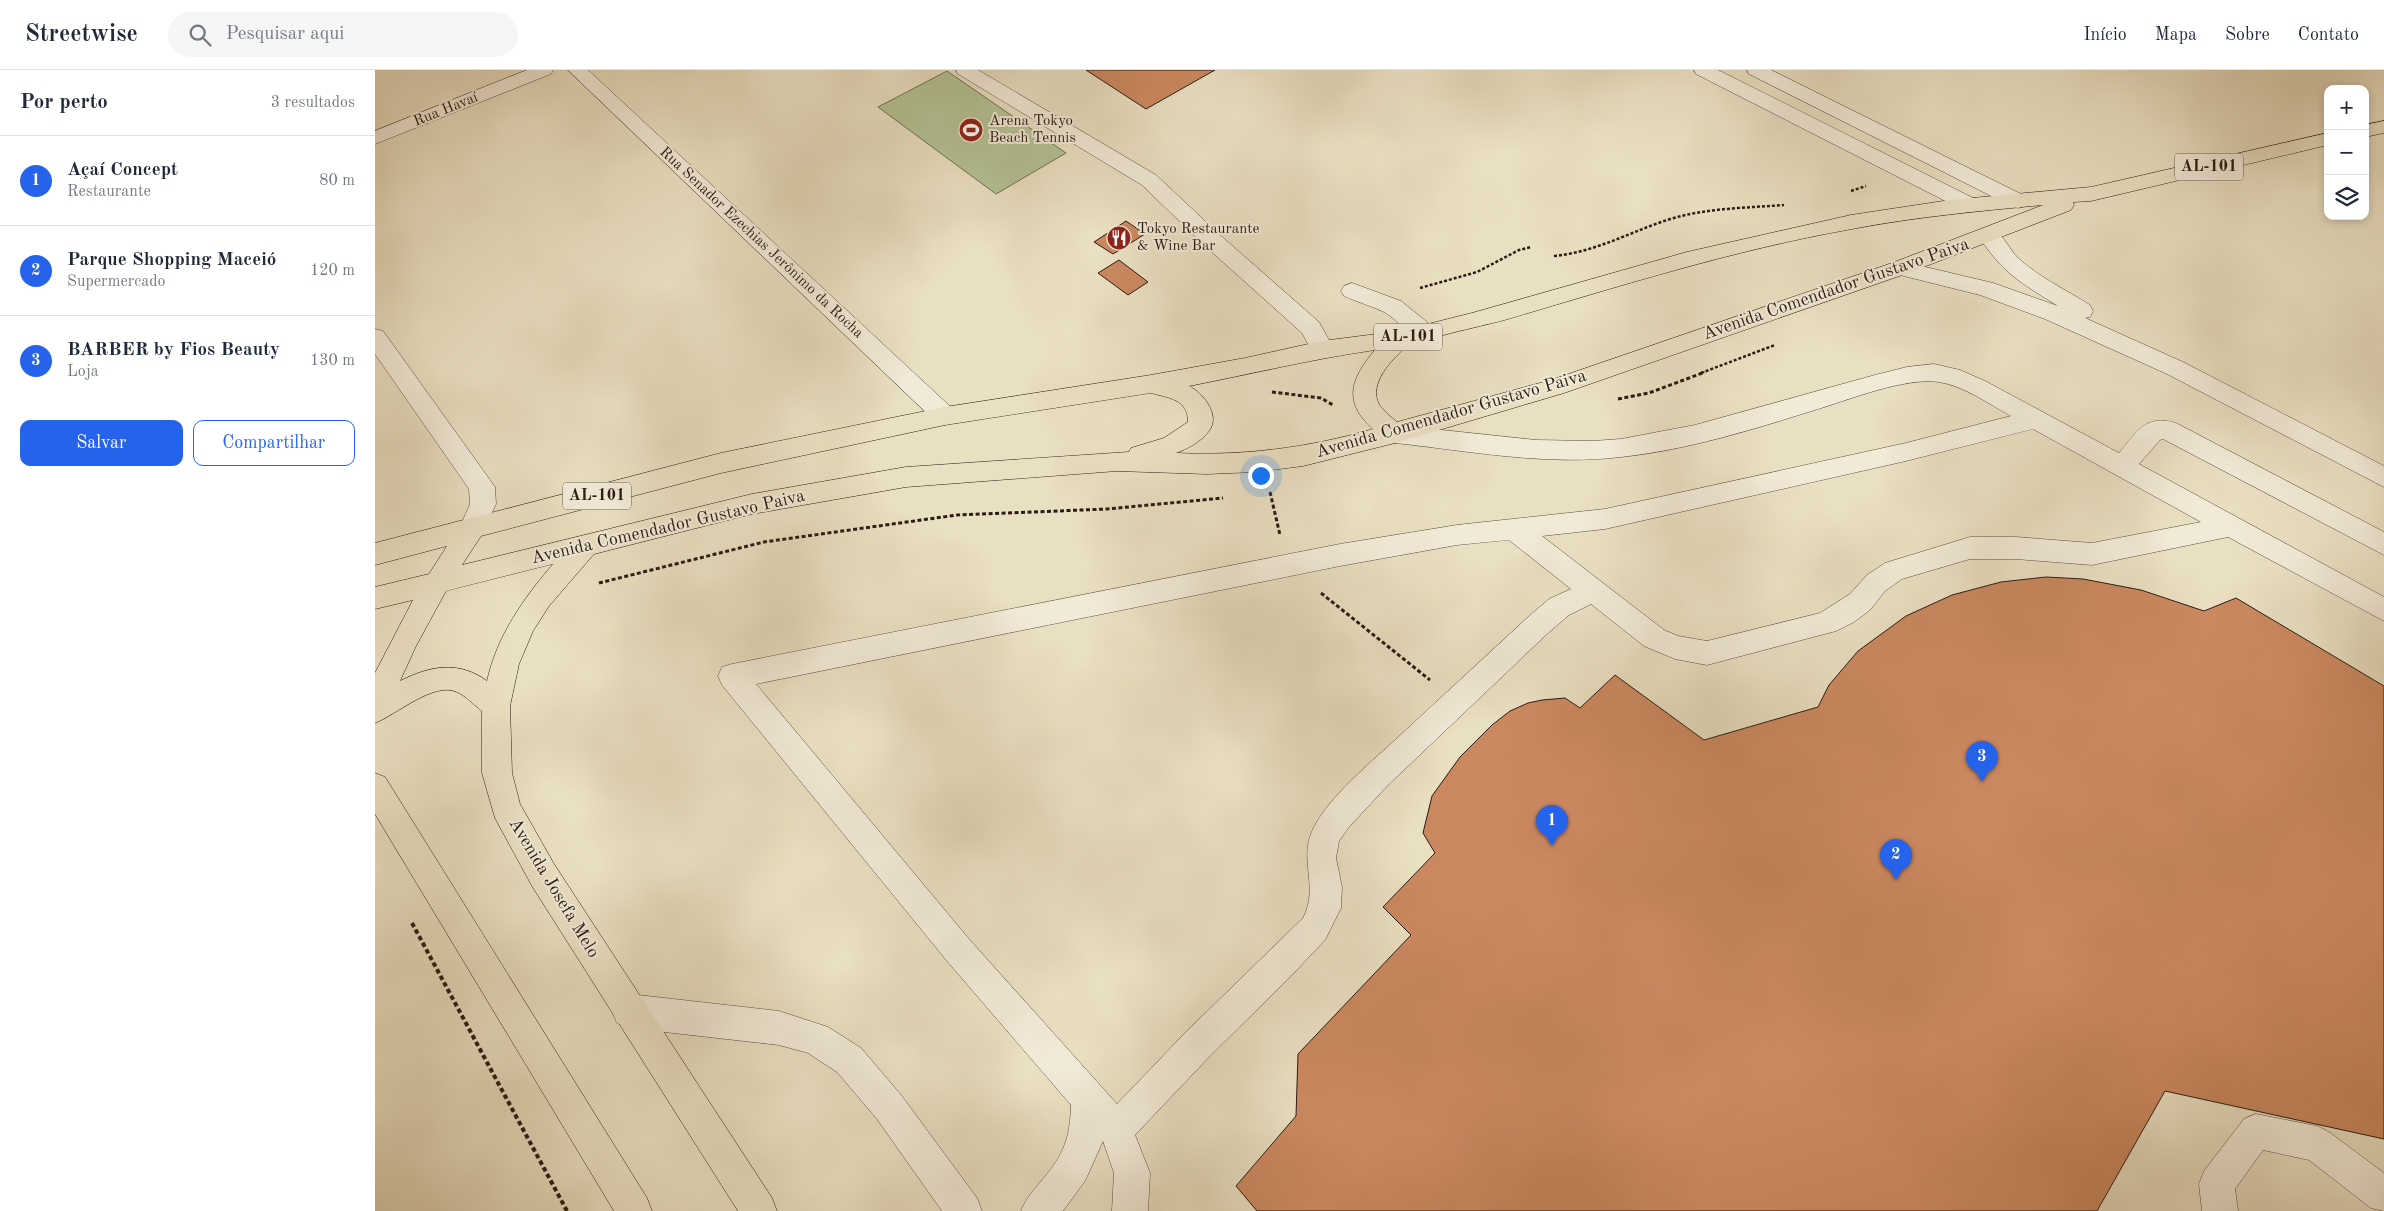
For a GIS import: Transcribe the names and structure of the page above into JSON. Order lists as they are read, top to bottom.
{
  "streets": {
    "main road": ["AL-101", "Avenida Comendador Gustavo Paiva", "Avenida Josefa Melo"],
    "street": ["Rua Havaí", "Rua Senador Ezechias Jerônimo da Rocha"]
  },
  "crossings": [
    ["Rua Senador Ezechias Jerônimo da Rocha", "Avenida Comendador Gustavo Paiva"],
    ["Avenida Comendador Gustavo Paiva", "Avenida Josefa Melo"]
  ],
  "places": {
    "sports": ["Arena Tokyo Beach Tennis"],
    "restaurant": ["Tokyo Restaurante & Wine Bar"]
  },
  "page": {
    "header": "Streetwise",
    "search": "Pesquisar aqui",
    "nav": [
      "Início",
      "Mapa",
      "Sobre",
      "Contato"
    ],
    "heading": ["Por perto", "3 resultados"],
    "map_buttons": ["+", "−"],
    "list": [
      {
        "mark": "1",
        "name": "Açaí Concept",
        "note": "Restaurante",
        "value": "80 m"
      },
      {
        "mark": "2",
        "name": "Parque Shopping Maceió",
        "note": "Supermercado",
        "value": "120 m"
      },
      {
        "mark": "3",
        "name": "BARBER by Fios Beauty",
        "note": "Loja",
        "value": "130 m"
      }
    ],
    "buttons": ["Salvar", "Compartilhar"],
    "pins": ["3", "1", "2"]
  }
}
